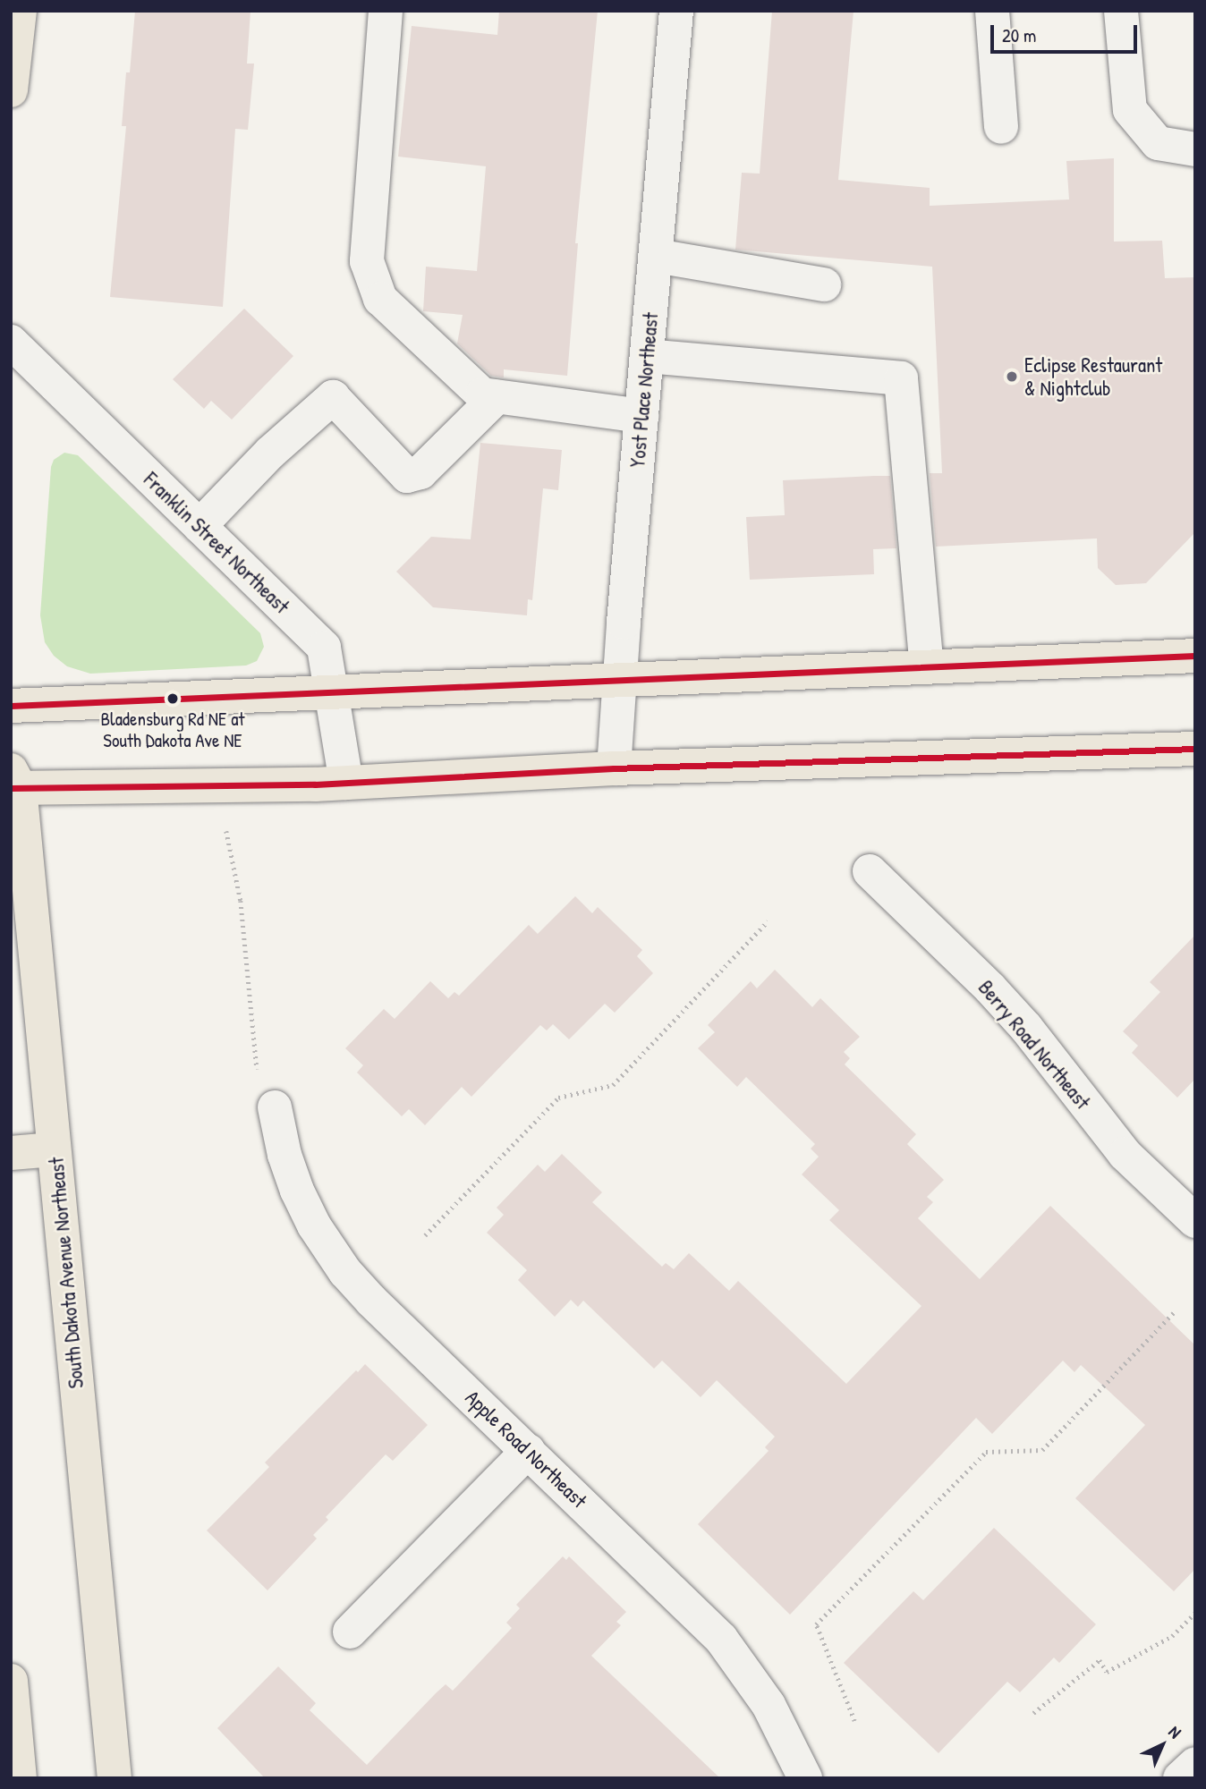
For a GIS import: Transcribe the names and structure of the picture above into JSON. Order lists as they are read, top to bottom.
{
  "streets": {
    "main road": ["South Dakota Avenue Northeast"],
    "street": [
      "Yost Place Northeast",
      "Franklin Street Northeast",
      "Berry Road Northeast",
      "Apple Road Northeast"
    ]
  },
  "places": ["Eclipse Restaurant & Nightclub", "Bladensburg Rd NE at South Dakota Ave NE"],
  "scale_bar": "20 m",
  "north": "top right"
}
